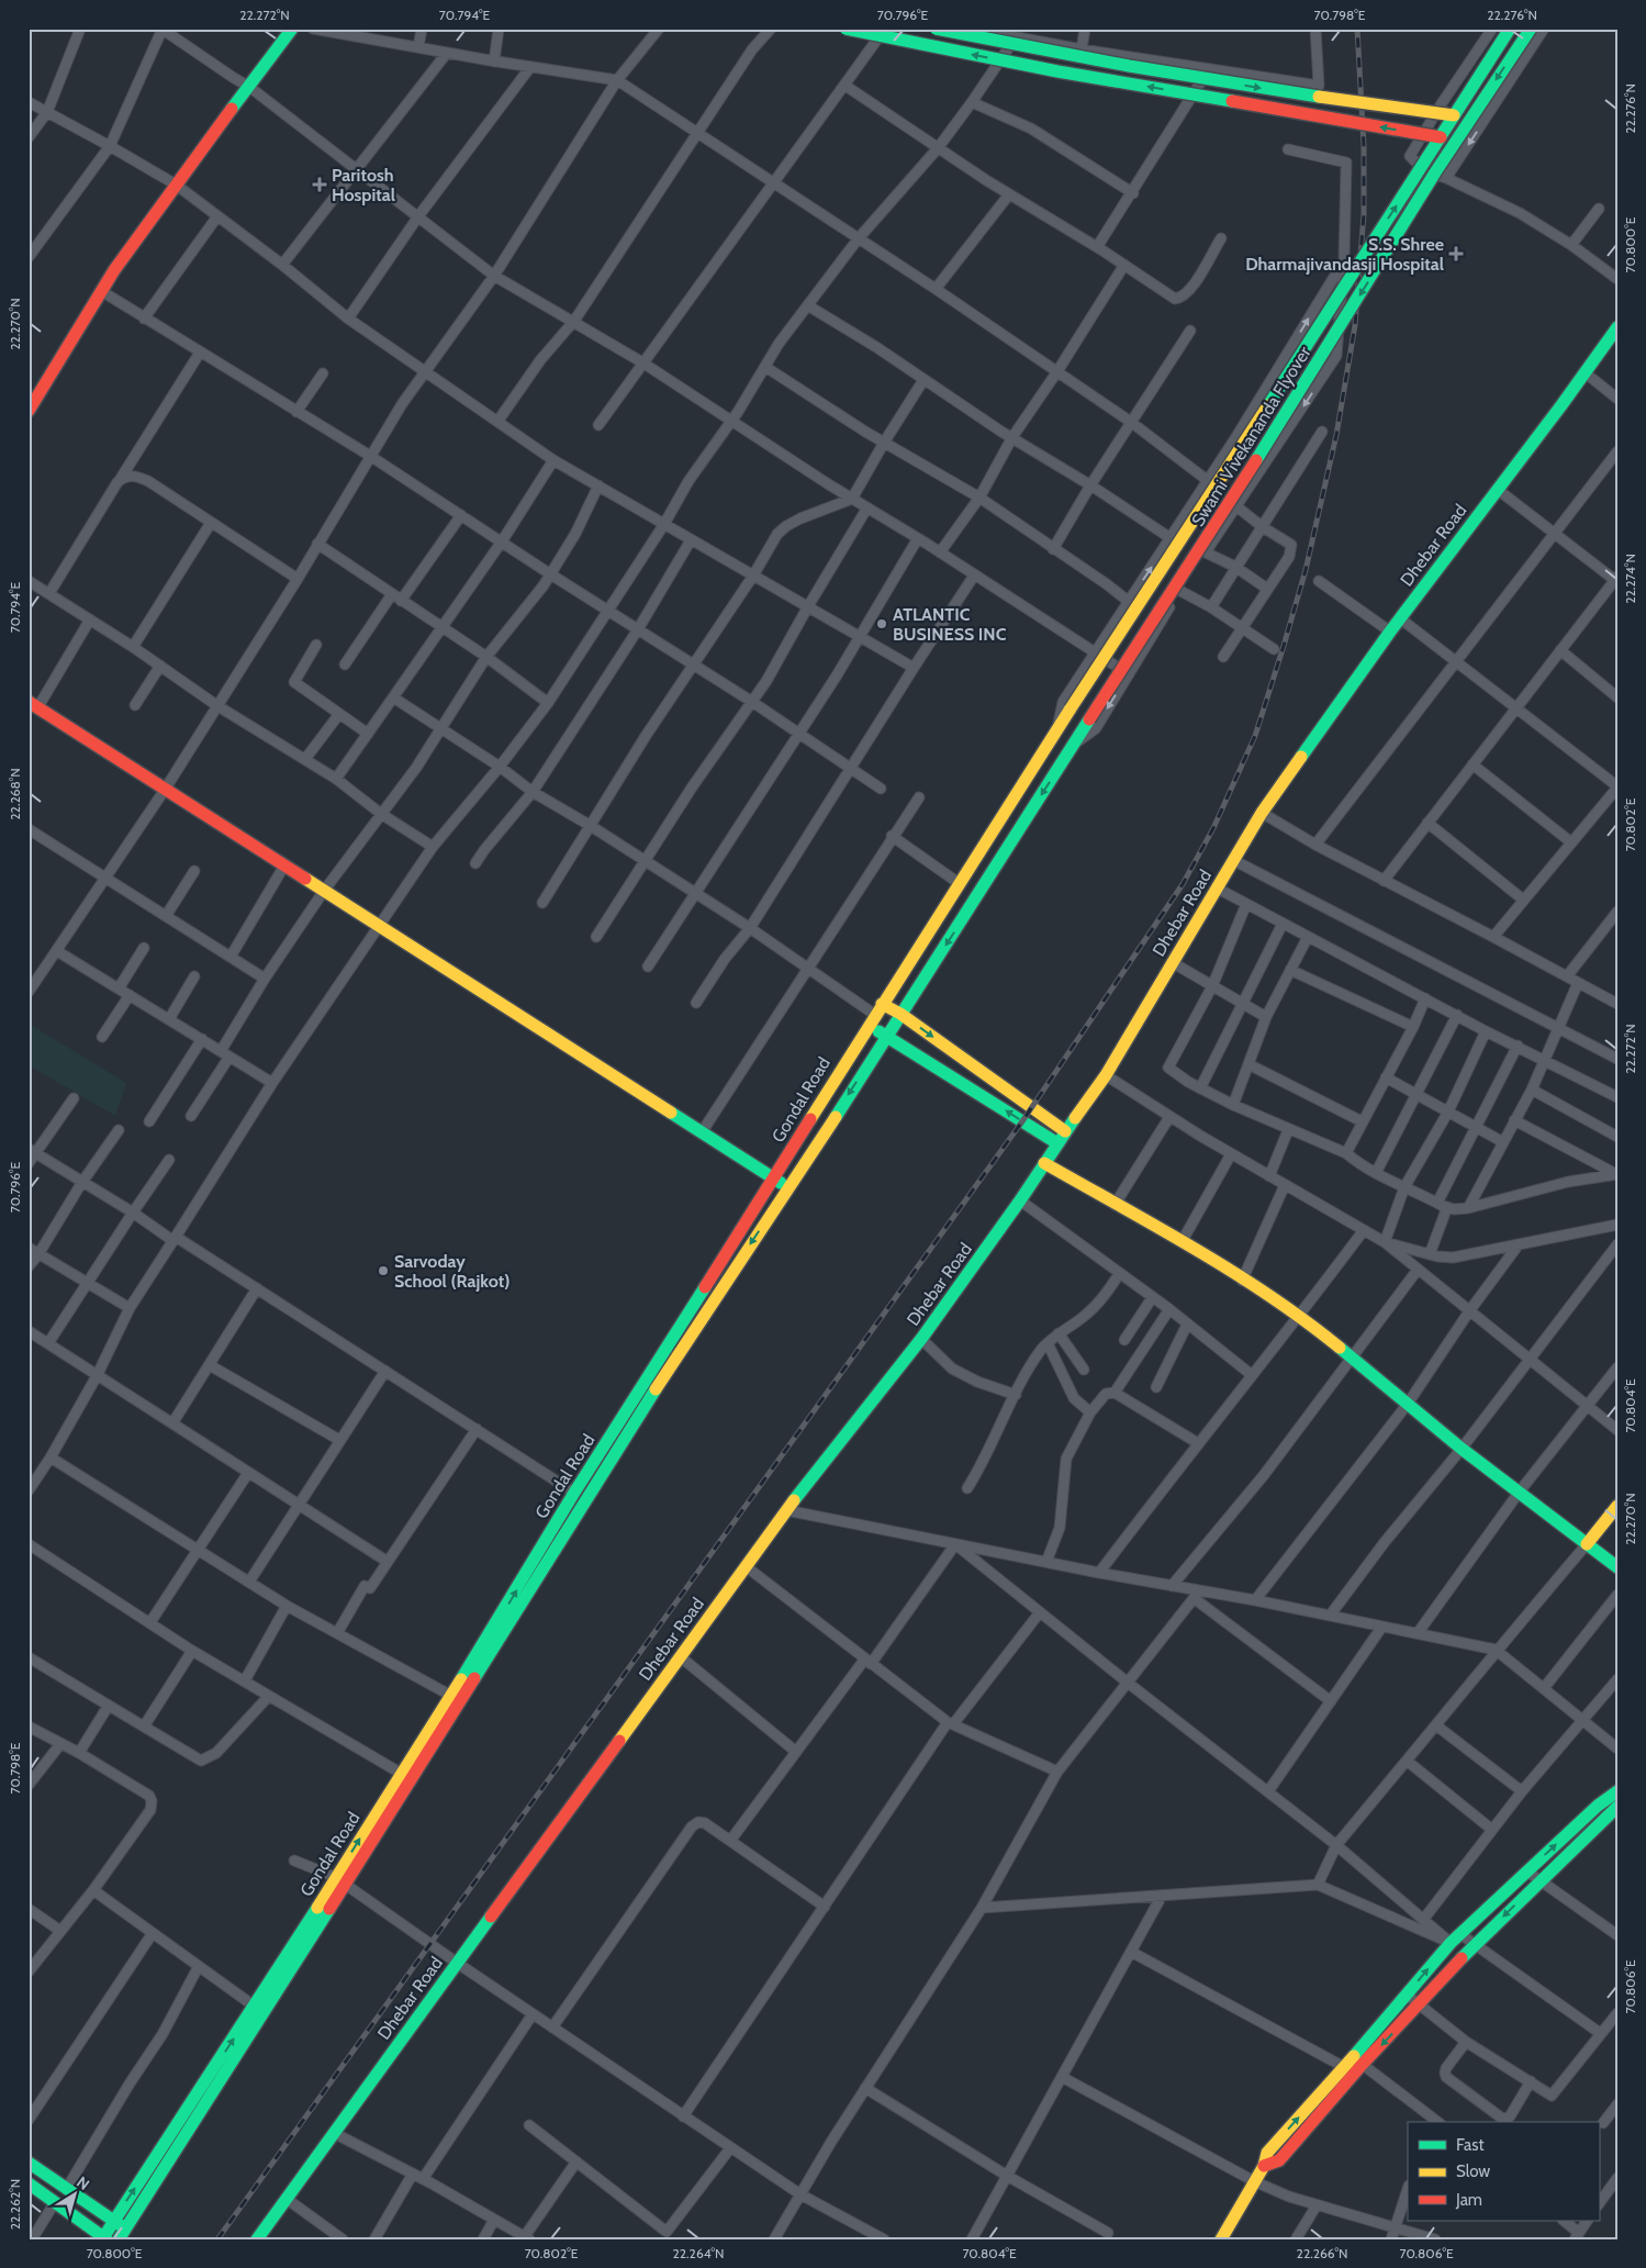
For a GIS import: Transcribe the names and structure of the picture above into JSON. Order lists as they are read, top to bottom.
{
  "streets": {
    "street": ["Swami Vivekananda Flyover", "Dhebar Road", "Gondal Road"]
  },
  "crossings": [
    ["Swami Vivekananda Flyover", "Gondal Road"]
  ],
  "places": {
    "health": ["Paritosh Hospital", "S.S. Shree Dharmajivandasji Hospital"],
    "other": ["ATLANTIC BUSINESS INC", "Sarvoday School (Rajkot)"]
  },
  "legend": ["Fast", "Slow", "Jam"],
  "north": "top right",
  "coordinates": [
    "22.272°N",
    "70.794°E",
    "70.796°E",
    "70.798°E",
    "22.276°N",
    "70.800°E",
    "22.270°N",
    "22.274°N",
    "22.268°N",
    "70.802°E",
    "70.804°E",
    "70.806°E",
    "22.262°N",
    "22.264°N",
    "22.266°N"
  ]
}
